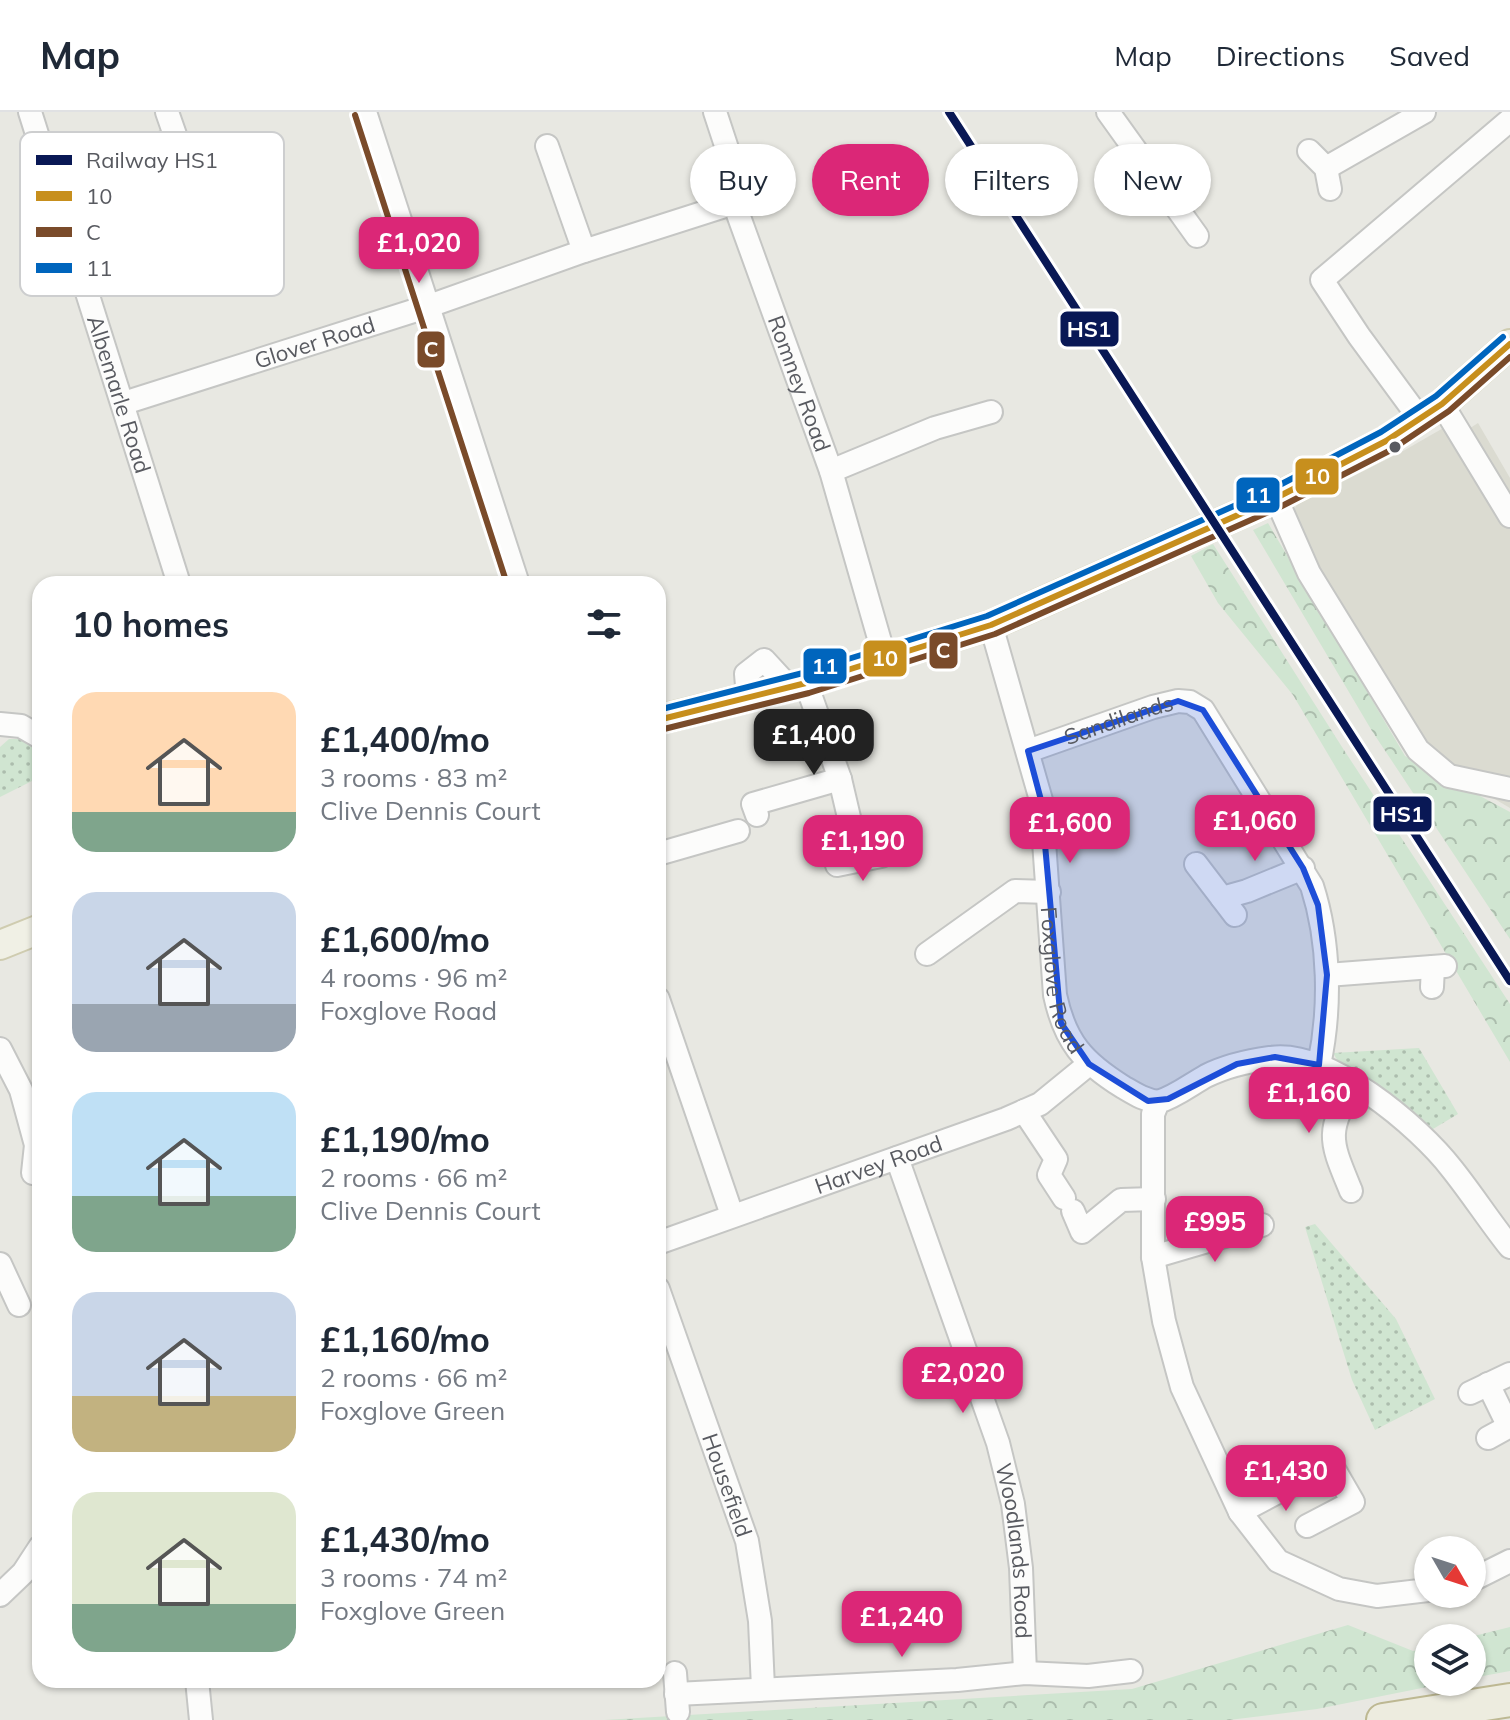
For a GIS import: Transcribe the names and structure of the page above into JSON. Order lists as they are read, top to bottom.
{
  "streets": {
    "street": [
      "Glover Road",
      "Romney Road",
      "Albemarle Road",
      "Sandilands",
      "Foxglove Road",
      "Harvey Road",
      "Housefield",
      "Woodlands Road"
    ]
  },
  "crossings": [
    ["Glover Road", "Albemarle Road"],
    ["Sandilands", "Foxglove Road"],
    ["Foxglove Road", "Harvey Road"],
    ["Harvey Road", "Woodlands Road"]
  ],
  "lines": [
    "rail line HS1",
    "transit line C",
    "transit line 11",
    "transit line 10"
  ],
  "legend": [
    "Railway HS1",
    "10",
    "C",
    "11"
  ],
  "north": "bottom right",
  "page": {
    "header": "Map",
    "nav": ["Map", "Directions", "Saved"],
    "chip": [
      "Buy",
      "Rent",
      "Filters",
      "New"
    ],
    "price": [
      "£1,020",
      "£1,400",
      "£1,060",
      "£1,600",
      "£1,190",
      "£1,160",
      "£995",
      "£2,020",
      "£1,430",
      "£1,240"
    ],
    "heading": "10 homes",
    "list": [
      {
        "name": "£1,400/mo",
        "note": "3 rooms · 83 m² · Clive Dennis Court"
      },
      {
        "name": "£1,600/mo",
        "note": "4 rooms · 96 m² · Foxglove Road"
      },
      {
        "name": "£1,190/mo",
        "note": "2 rooms · 66 m² · Clive Dennis Court"
      },
      {
        "name": "£1,160/mo",
        "note": "2 rooms · 66 m² · Foxglove Green"
      },
      {
        "name": "£1,430/mo",
        "note": "3 rooms · 74 m² · Foxglove Green"
      }
    ]
  }
}
